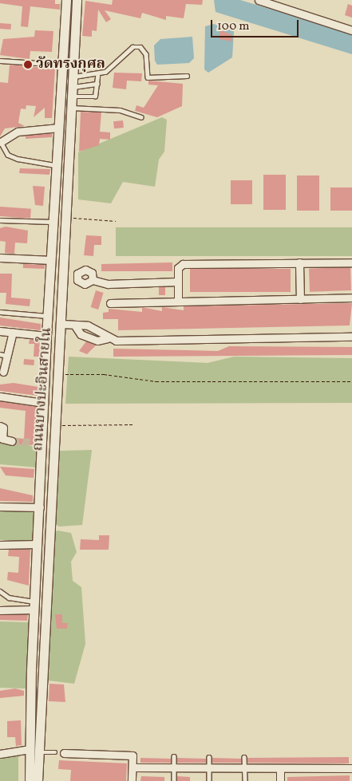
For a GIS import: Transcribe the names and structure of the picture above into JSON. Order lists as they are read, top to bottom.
{
  "streets": {
    "main road": ["ถนนบางปะอินสายใน"]
  },
  "places": ["วัดทรงกุศล"],
  "scale_bar": "100 m"
}
